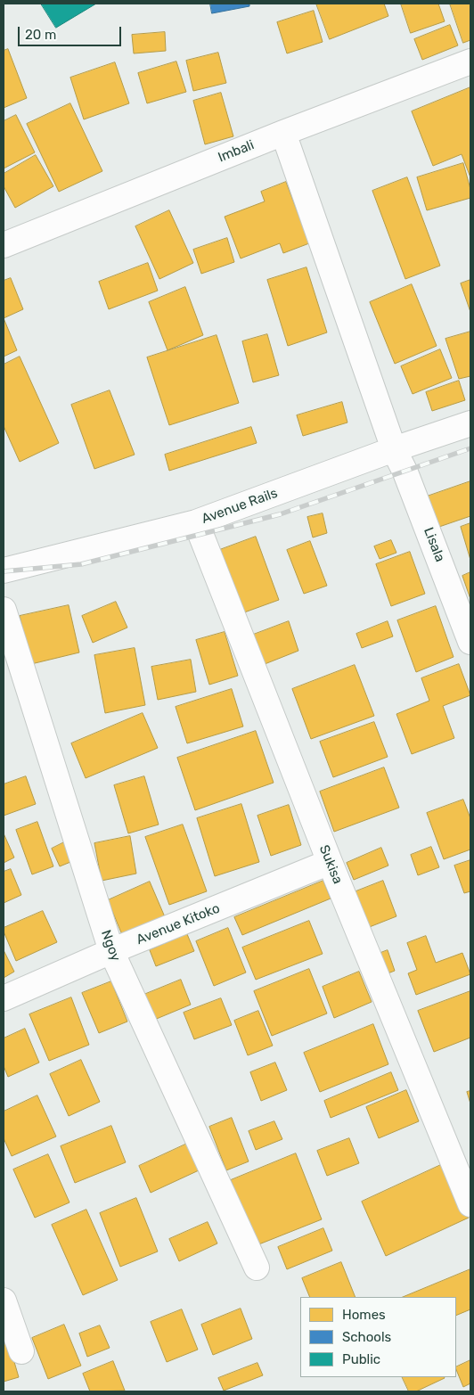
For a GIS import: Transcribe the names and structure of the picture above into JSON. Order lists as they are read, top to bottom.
{
  "streets": {
    "street": [
      "Imbali",
      "Avenue Rails",
      "Lisala",
      "Sukisa",
      "Avenue Kitoko",
      "Ngoy"
    ]
  },
  "crossings": [
    ["Imbali", "Lisala"],
    ["Avenue Rails", "Lisala"],
    ["Avenue Rails", "Sukisa"],
    ["Sukisa", "Avenue Kitoko"],
    ["Avenue Kitoko", "Ngoy"]
  ],
  "legend": ["Homes", "Schools", "Public"],
  "scale_bar": "20 m"
}
